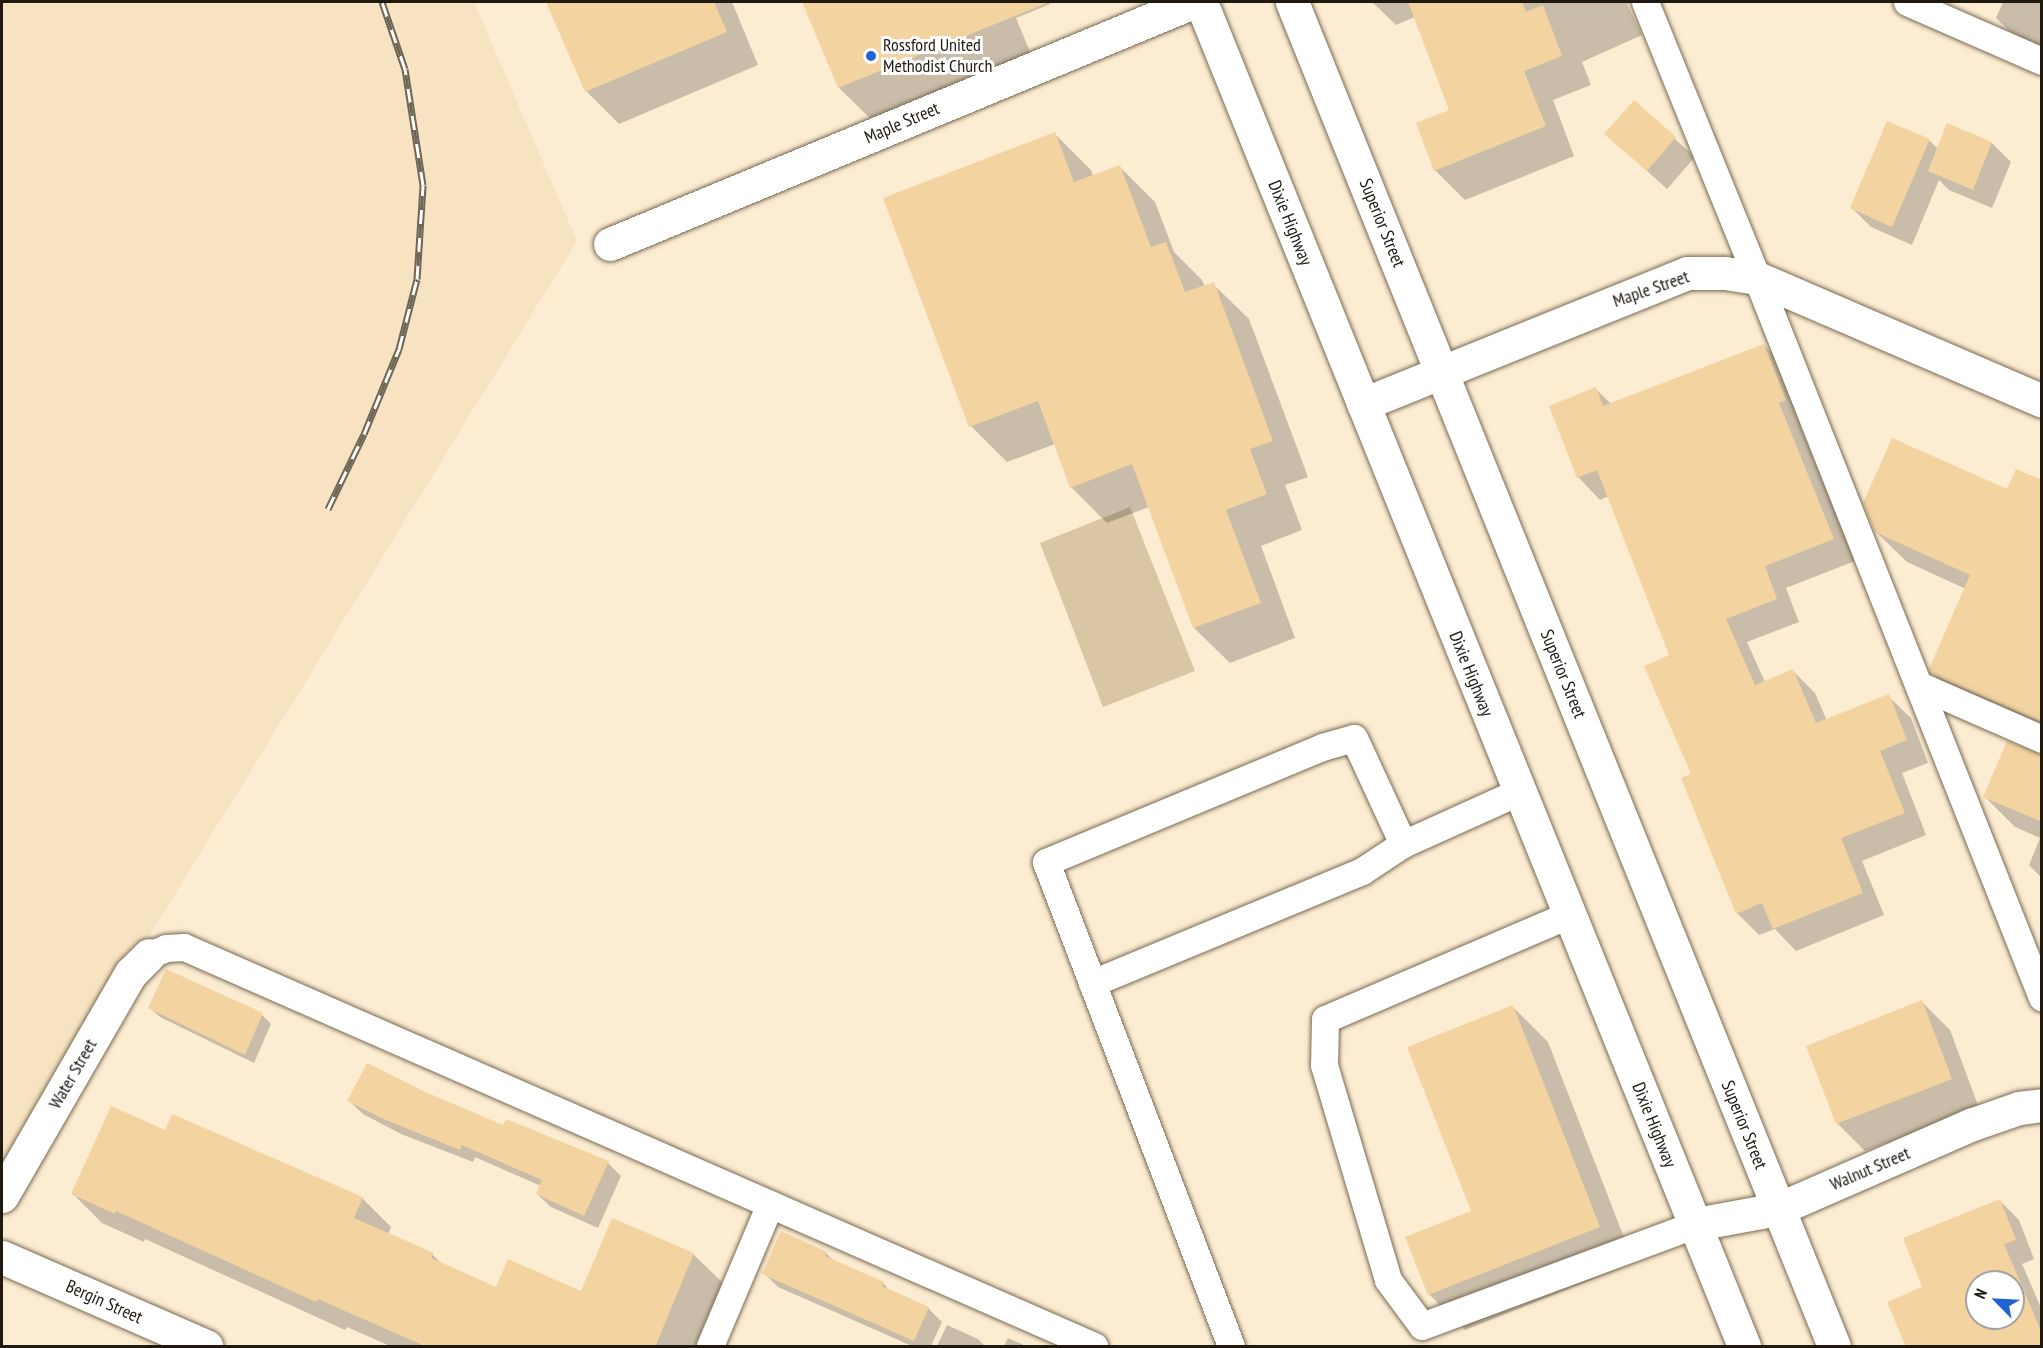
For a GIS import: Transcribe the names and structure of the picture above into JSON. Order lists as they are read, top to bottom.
{
  "streets": {
    "main road": [
      "Maple Street",
      "Dixie Highway",
      "Superior Street",
      "Water Street",
      "Walnut Street",
      "Bergin Street"
    ]
  },
  "crossings": [
    ["Maple Street", "Dixie Highway"],
    ["Maple Street", "Superior Street"],
    ["Dixie Highway", "Walnut Street"],
    ["Superior Street", "Walnut Street"]
  ],
  "places": ["Rossford United Methodist Church"],
  "north": "top left"
}
